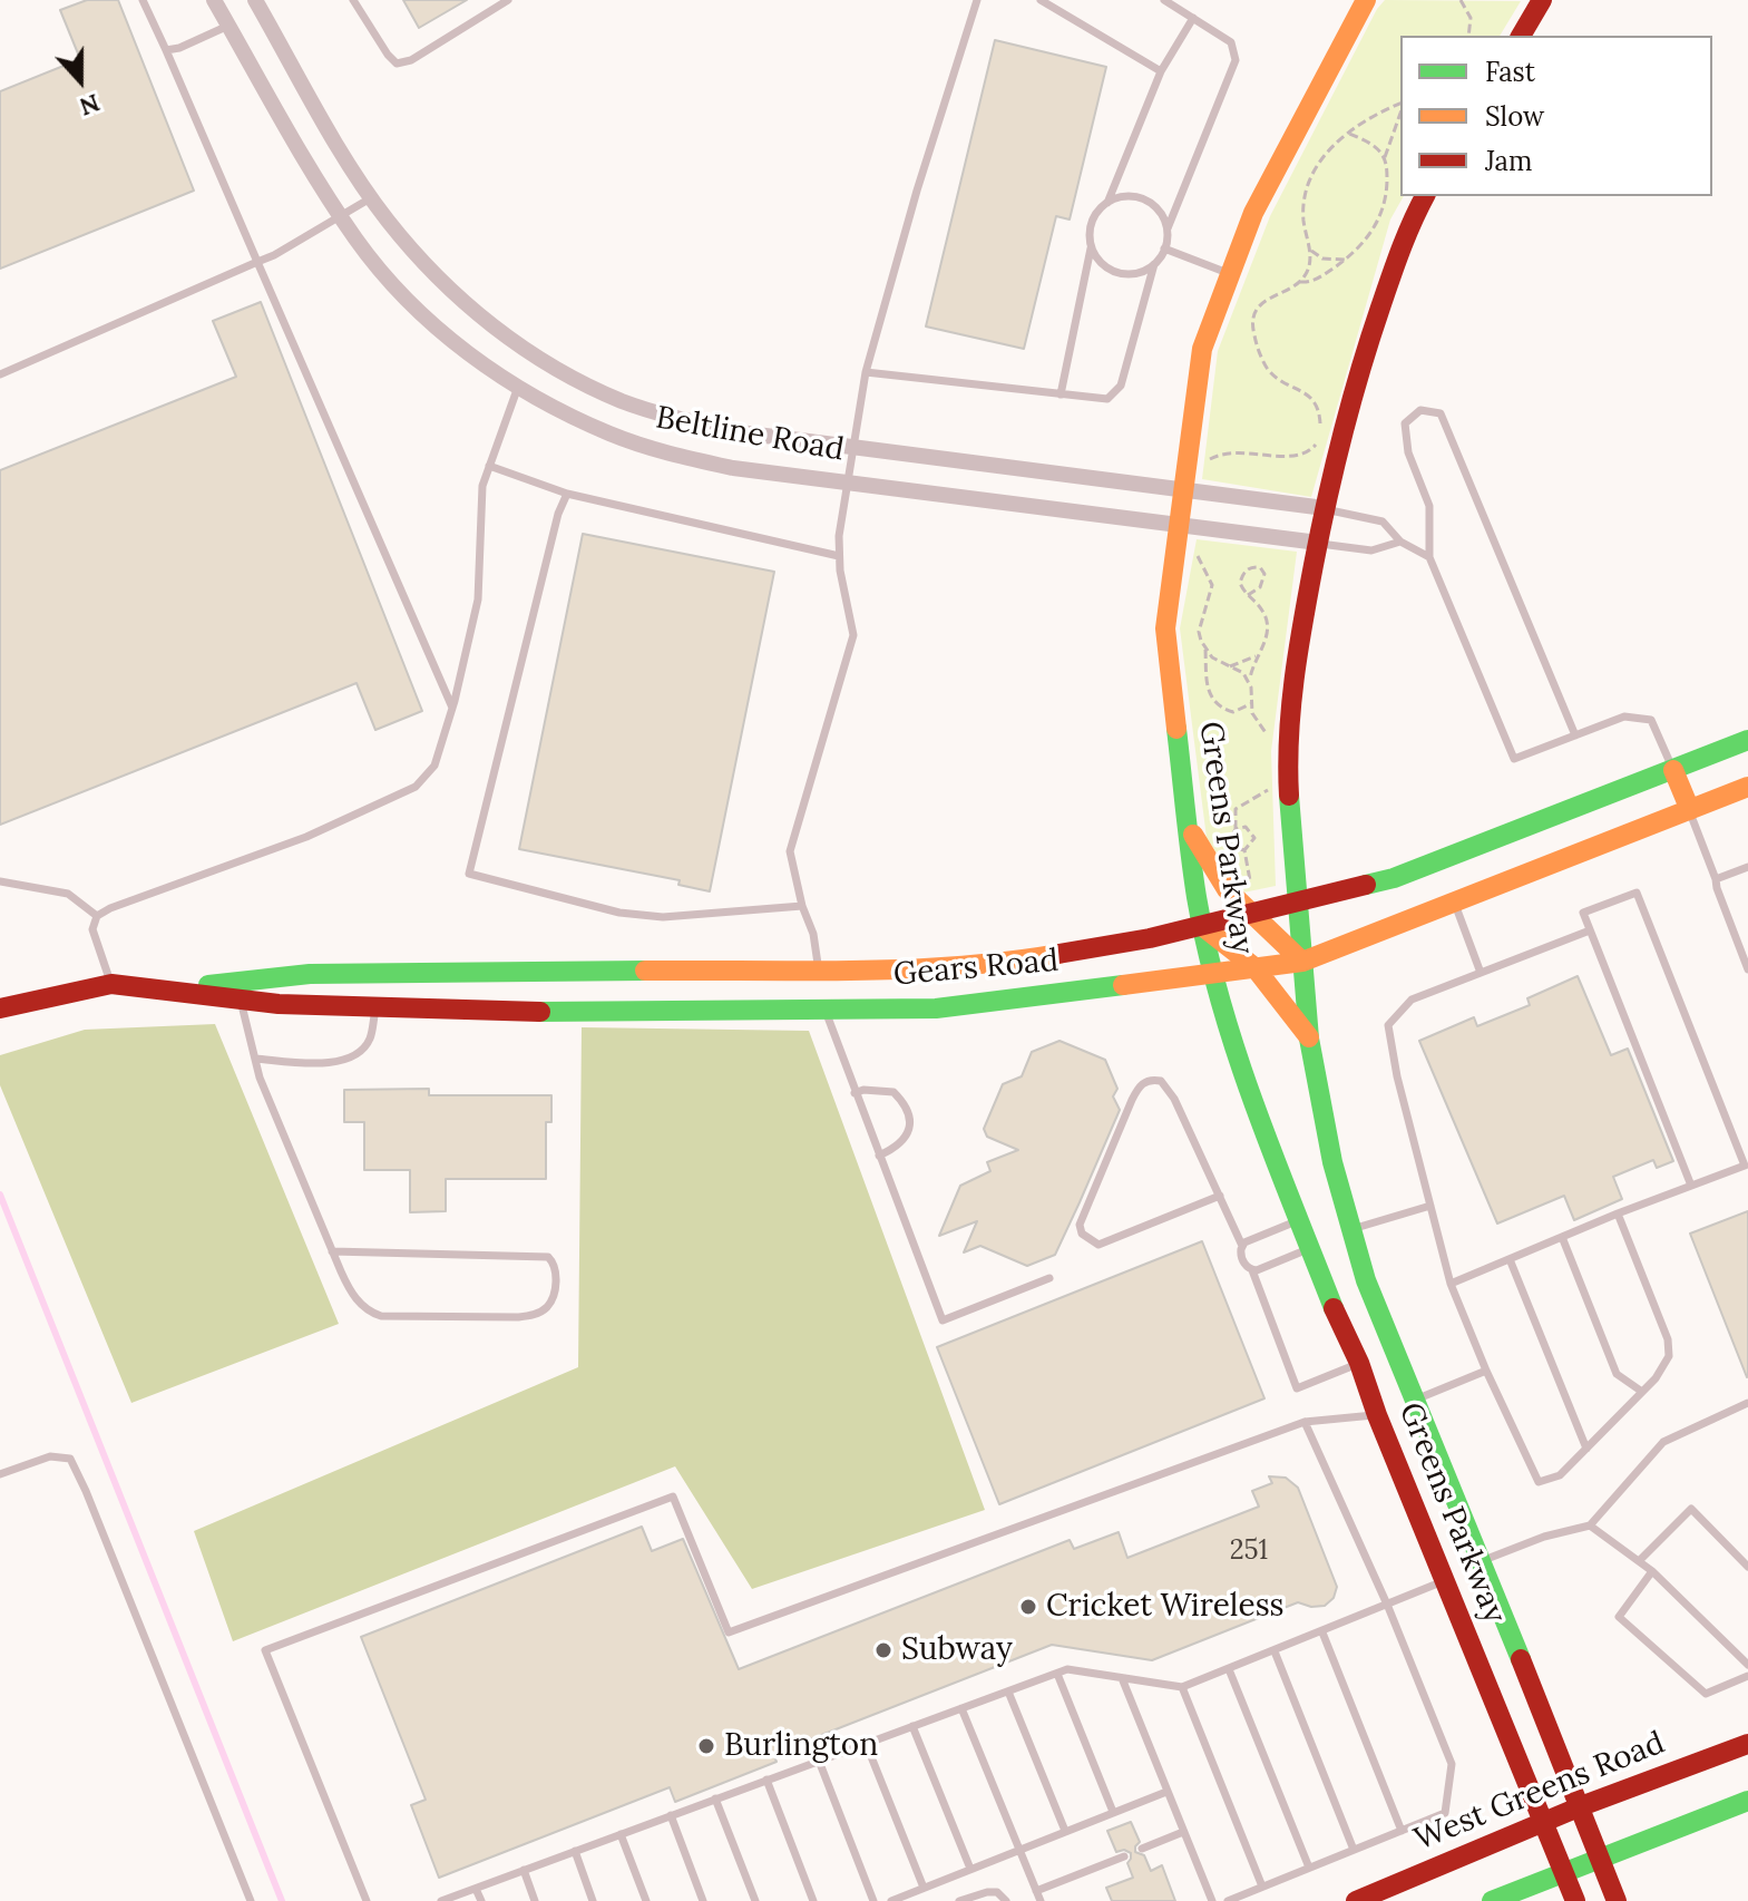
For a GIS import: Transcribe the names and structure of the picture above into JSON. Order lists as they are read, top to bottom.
{
  "streets": {
    "street": [
      "Beltline Road",
      "Greens Parkway",
      "Gears Road",
      "West Greens Road"
    ]
  },
  "crossings": [
    ["Beltline Road", "Greens Parkway"],
    ["Greens Parkway", "Gears Road"],
    ["Greens Parkway", "West Greens Road"]
  ],
  "places": ["Cricket Wireless", "Subway", "Burlington"],
  "house_numbers": ["251"],
  "legend": ["Fast", "Slow", "Jam"],
  "north": "bottom"
}
